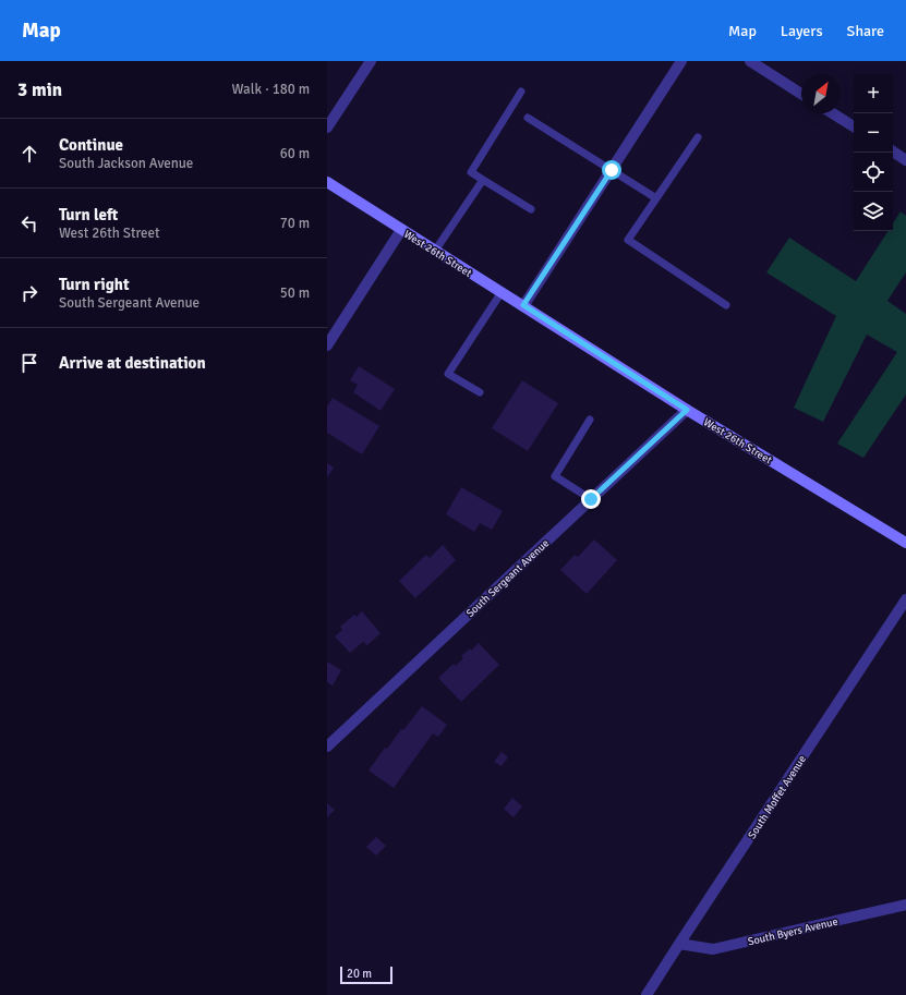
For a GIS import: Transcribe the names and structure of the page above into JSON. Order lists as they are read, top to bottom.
{
  "streets": {
    "main road": ["West 26th Street"],
    "street": ["South Sergeant Avenue", "South Moffet Avenue", "South Byers Avenue"]
  },
  "crossings": [
    ["West 26th Street", "South Sergeant Avenue"],
    ["South Moffet Avenue", "South Byers Avenue"]
  ],
  "scale_bar": "20 m",
  "north": "top right",
  "page": {
    "header": "Map",
    "nav": ["Map", "Layers", "Share"],
    "heading": ["3 min", "Walk · 180 m"],
    "map_buttons": ["+", "−"],
    "list": [
      ["Continue", "South Jackson Avenue", "60 m"],
      ["Turn left", "West 26th Street", "70 m"],
      ["Turn right", "South Sergeant Avenue", "50 m"],
      "Arrive at destination"
    ],
    "scale": "20 m"
  }
}
